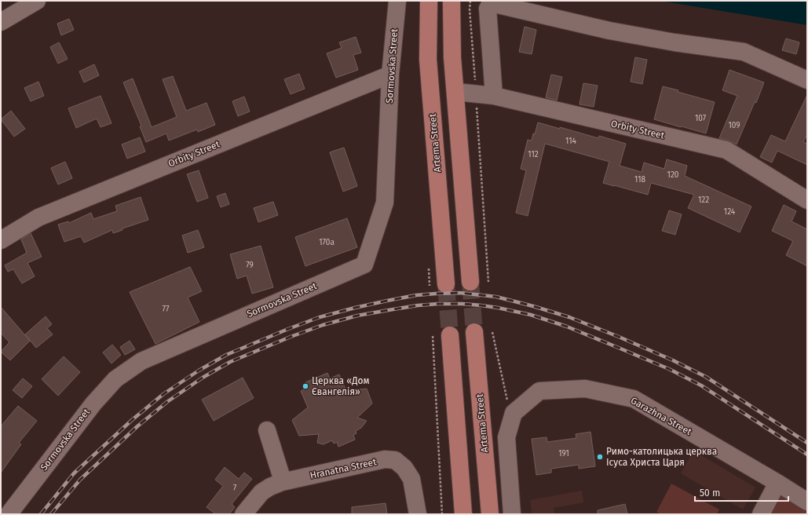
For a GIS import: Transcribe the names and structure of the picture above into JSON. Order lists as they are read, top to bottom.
{
  "streets": {
    "main road": ["Artema Street"],
    "street": [
      "Sormovska Street",
      "Orbity Street",
      "Garazhna Street",
      "Hranatna Street"
    ]
  },
  "crossings": [
    ["Sormovska Street", "Orbity Street"]
  ],
  "places": ["Церква «Дом Євангелія»", "Римо-католицька церква Ісуса Христа Царя"],
  "house_numbers": [
    "107",
    "109",
    "114",
    "112",
    "120",
    "118",
    "122",
    "124",
    "170а",
    "79",
    "77",
    "191",
    "7"
  ],
  "scale_bar": "50 m"
}
